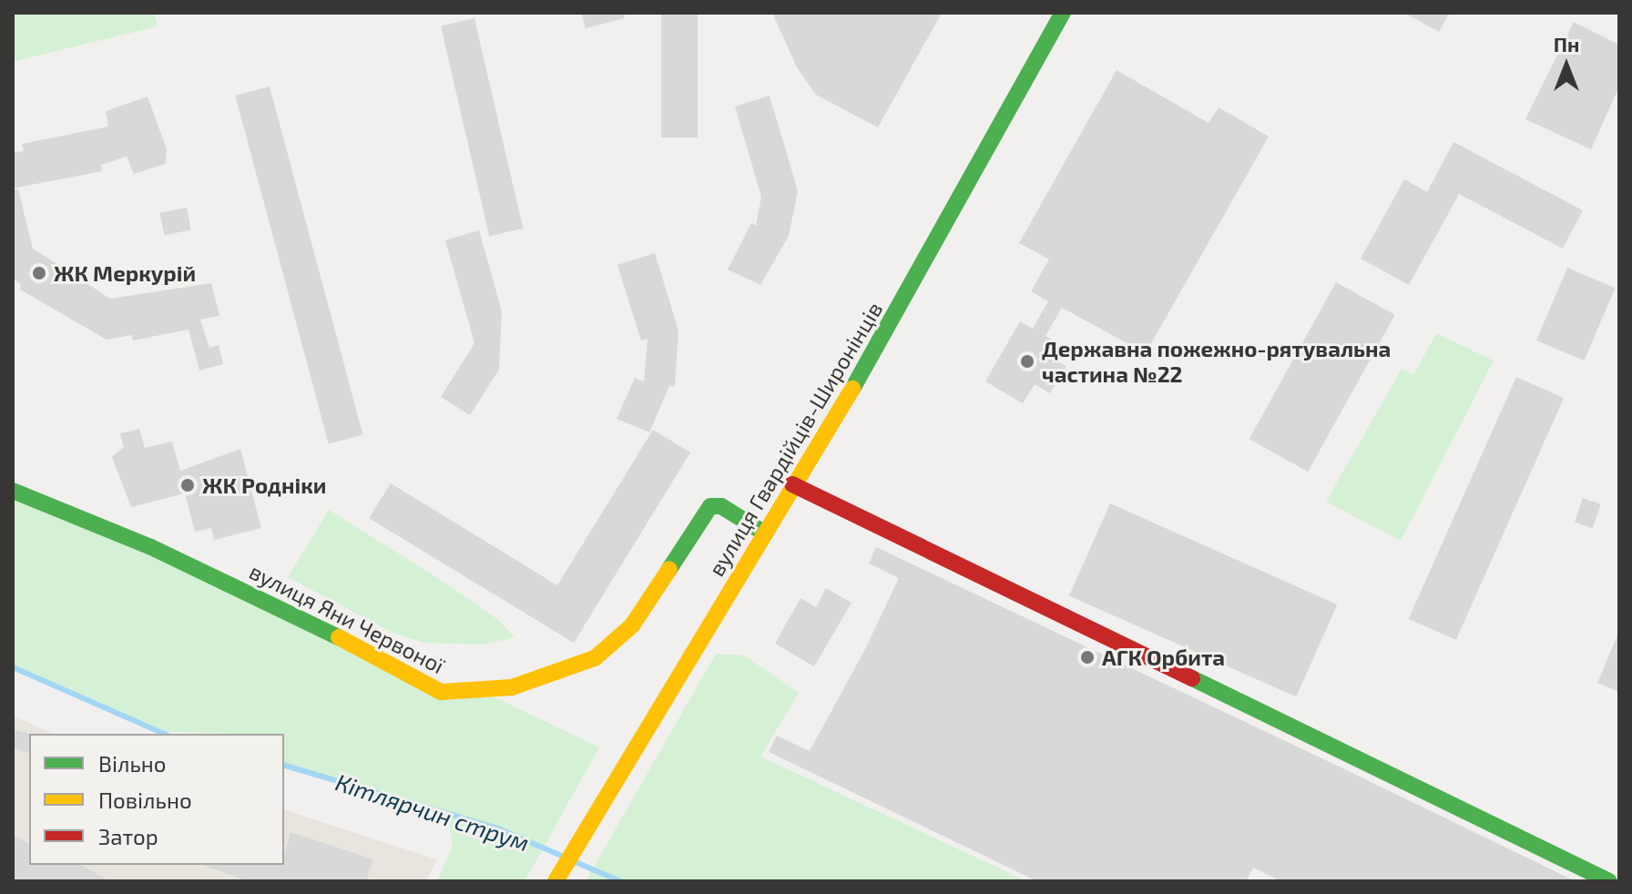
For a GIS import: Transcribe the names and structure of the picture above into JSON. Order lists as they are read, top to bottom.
{
  "streets": {
    "street": ["вулиця Гвардійців-Широнінців", "вулиця Яни Червоної"]
  },
  "crossings": [
    ["вулиця Гвардійців-Широнінців", "вулиця Яни Червоної"]
  ],
  "water": ["Кітлярчин струм"],
  "places": [
    "ЖК Меркурій",
    "Державна пожежно-рятувальна частина №22",
    "ЖК Родніки",
    "АГК Орбита"
  ],
  "legend": ["Вільно", "Повільно", "Затор"],
  "north": "top"
}
